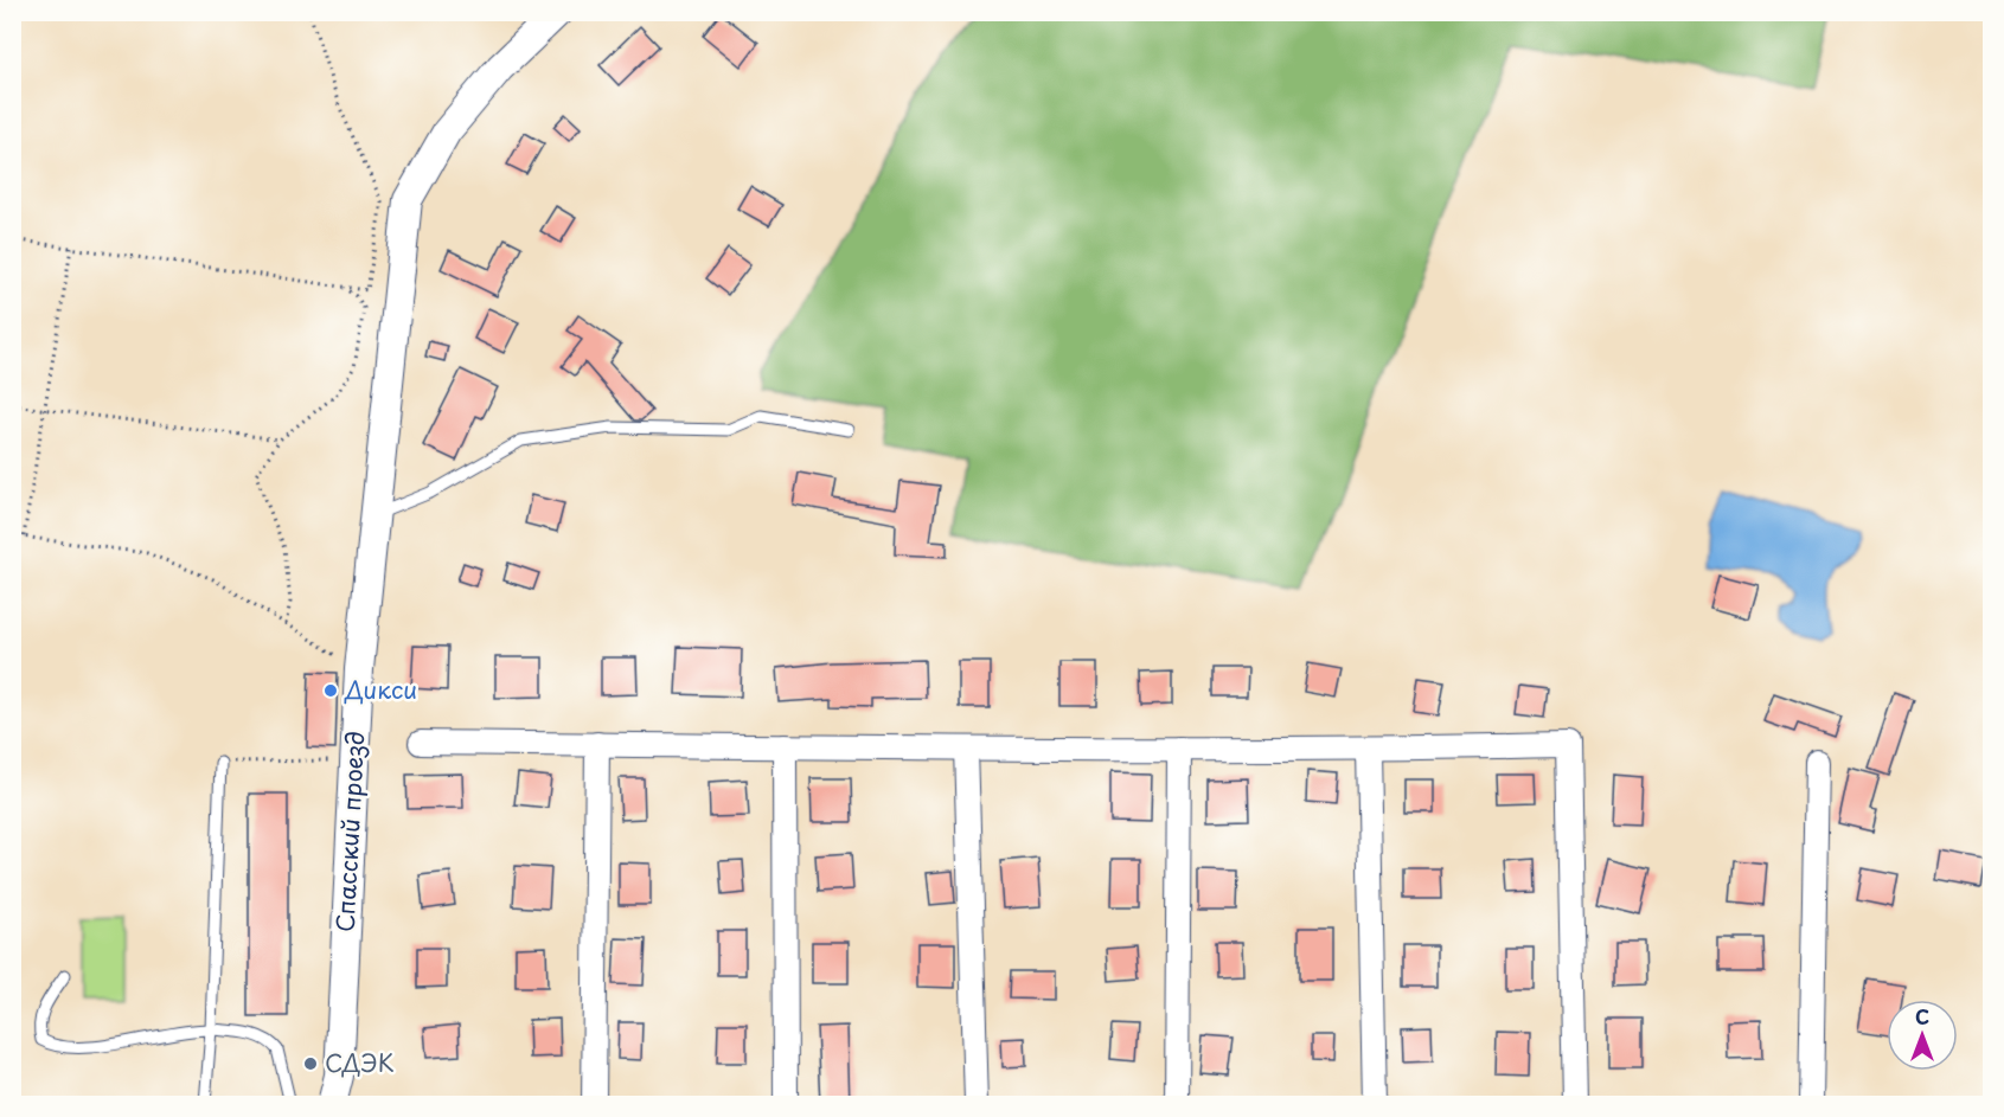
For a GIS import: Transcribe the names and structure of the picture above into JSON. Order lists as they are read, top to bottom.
{
  "streets": {
    "street": ["Спасский проезд"]
  },
  "places": ["Дикси", "СДЭК"],
  "north": "top"
}
